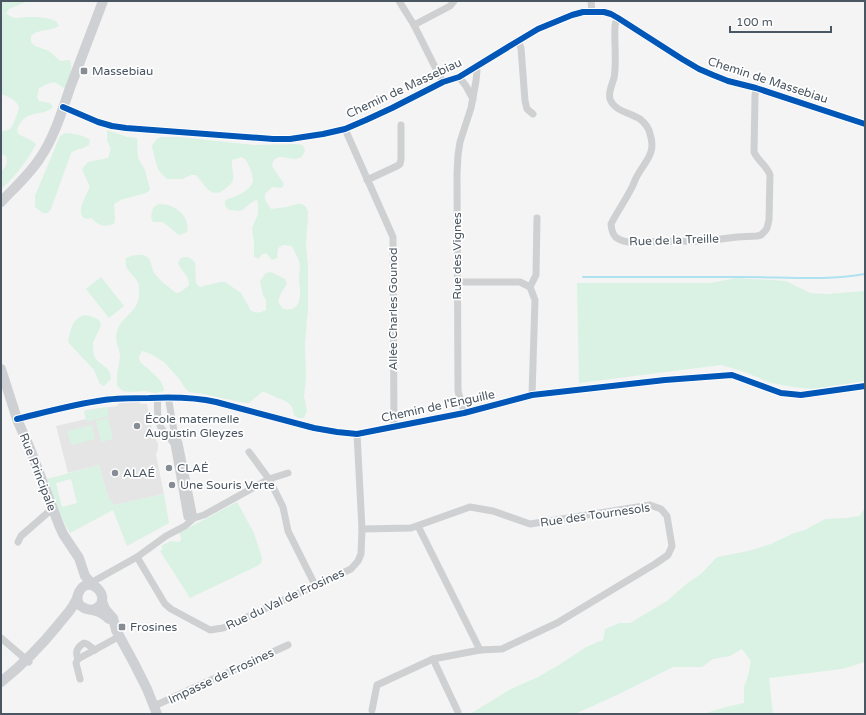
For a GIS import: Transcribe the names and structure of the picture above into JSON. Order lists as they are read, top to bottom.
{
  "streets": {
    "main road": ["Rue Principale"],
    "street": [
      "Chemin de Massebiau",
      "Rue de la Treille",
      "Rue des Vignes",
      "Allée Charles Gounod",
      "Chemin de l'Enguille",
      "Rue des Tournesols",
      "Rue du Val de Frosines",
      "Impasse de Frosines"
    ]
  },
  "crossings": [
    ["Chemin de Massebiau", "Rue de la Treille"],
    ["Chemin de Massebiau", "Rue des Vignes"],
    ["Chemin de Massebiau", "Allée Charles Gounod"],
    ["Rue des Vignes", "Chemin de l'Enguille"],
    ["Allée Charles Gounod", "Chemin de l'Enguille"],
    ["Chemin de l'Enguille", "Rue Principale"],
    ["Chemin de l'Enguille", "Rue du Val de Frosines"]
  ],
  "places": {
    "transit": ["Massebiau", "Frosines"],
    "other": [
      "École maternelle Augustin Gleyzes",
      "CLAÉ",
      "ALAÉ",
      "Une Souris Verte"
    ]
  },
  "scale_bar": "100 m"
}
